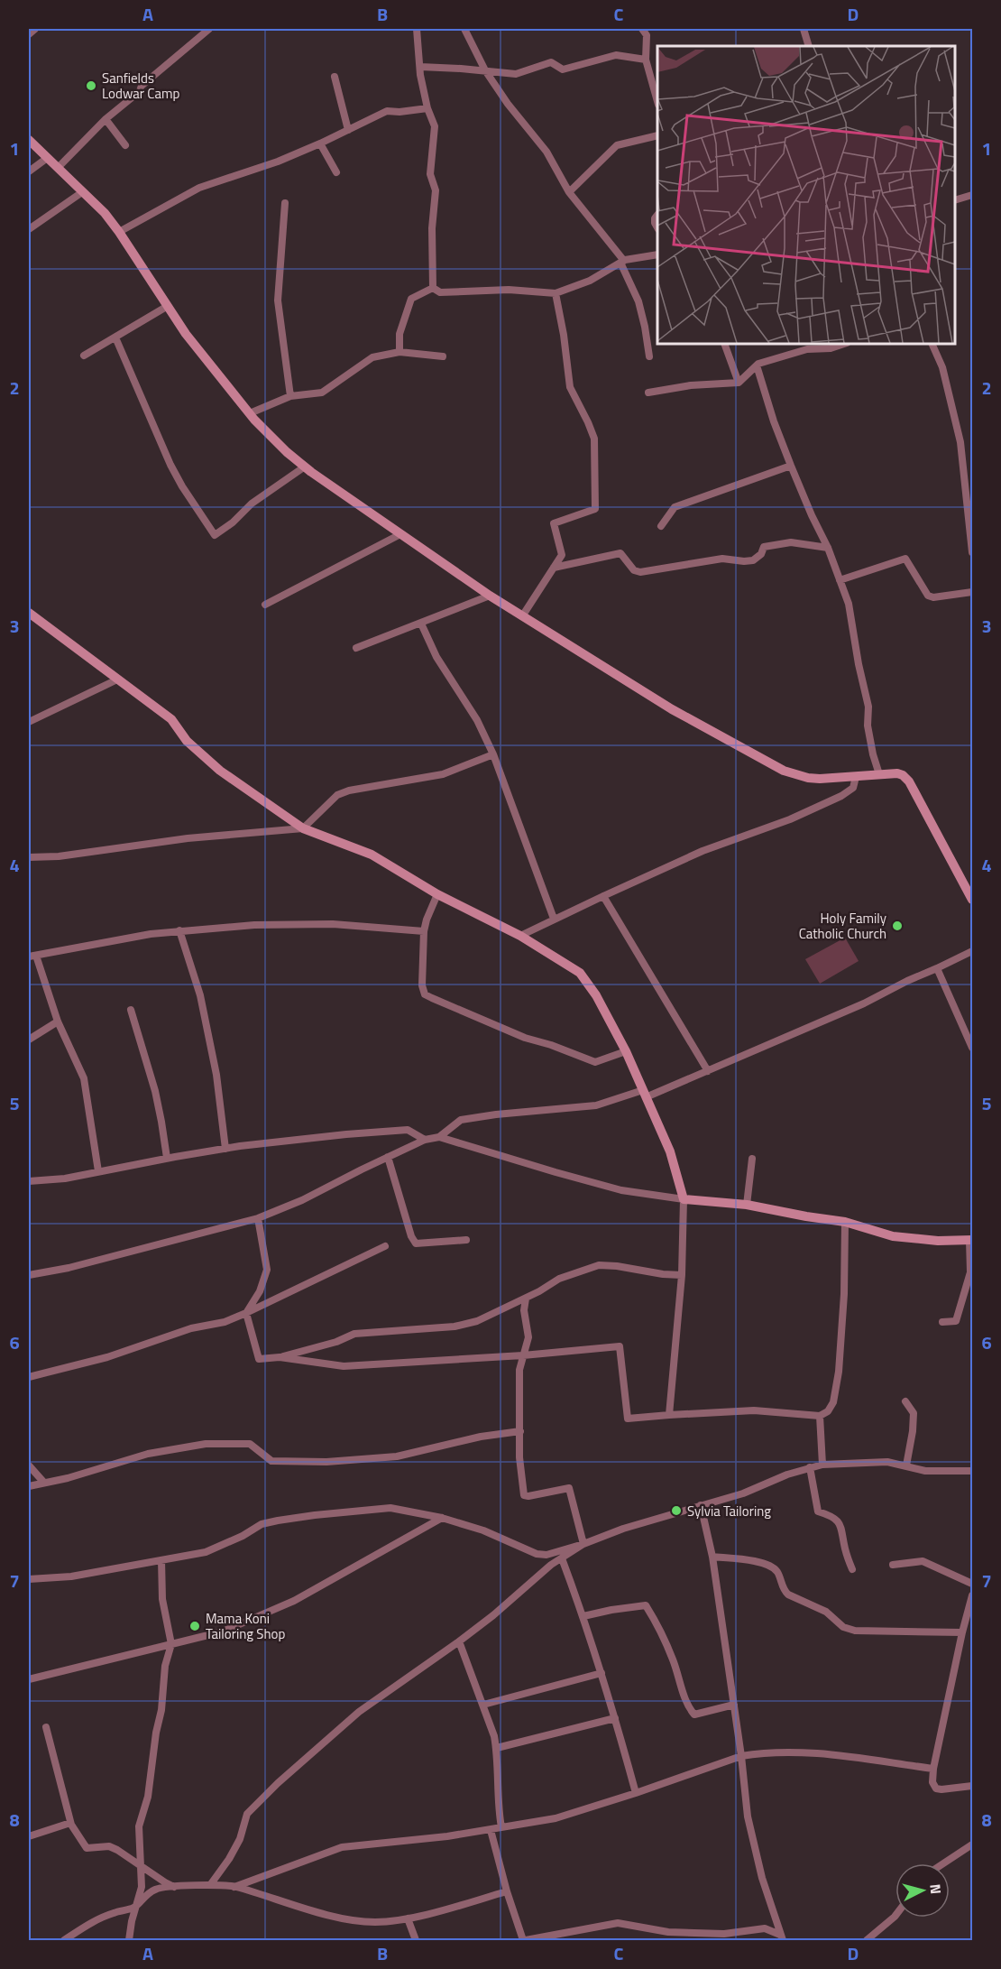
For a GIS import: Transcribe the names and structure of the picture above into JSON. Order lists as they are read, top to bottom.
{
  "places": [
    "Sanfields Lodwar Camp",
    "Holy Family Catholic Church",
    "Sylvia Tailoring",
    "Mama Koni Tailoring Shop"
  ],
  "north": "right",
  "grid": {
    "columns": [
      "A",
      "B",
      "C",
      "D"
    ],
    "rows": [
      "1",
      "2",
      "3",
      "4",
      "5",
      "6",
      "7",
      "8"
    ]
  }
}
